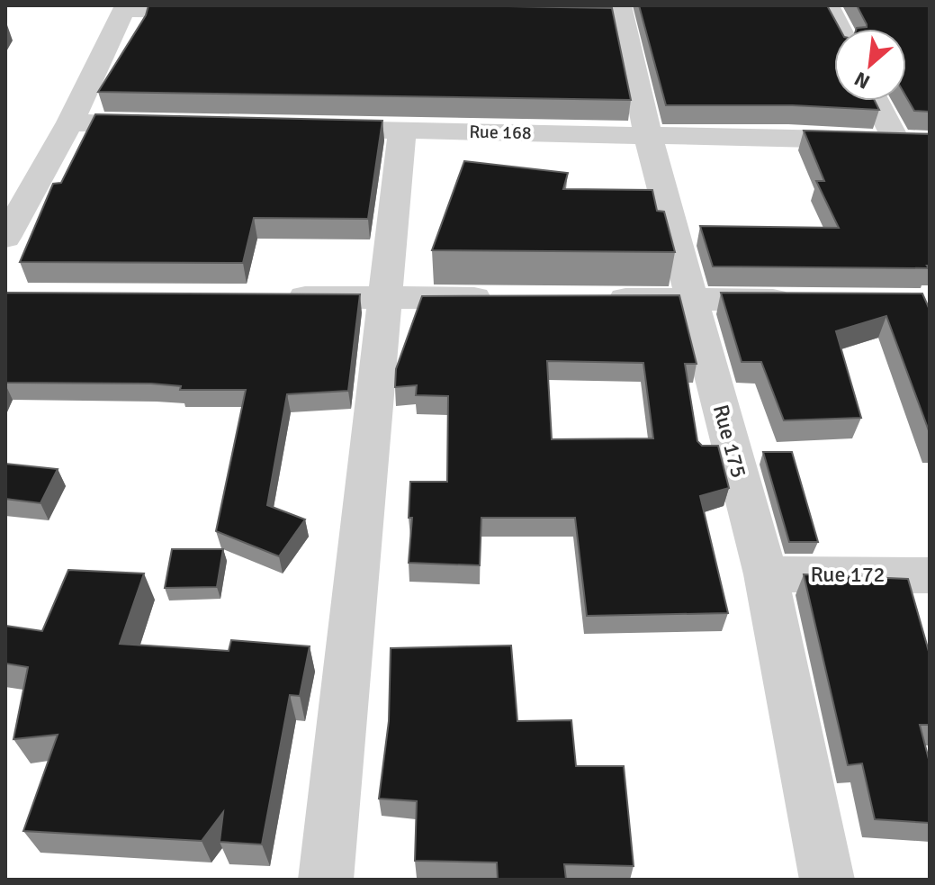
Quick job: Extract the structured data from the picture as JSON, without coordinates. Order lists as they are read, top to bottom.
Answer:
{
  "streets": {
    "street": ["Rue 168", "Rue 175", "Rue 172"]
  },
  "crossings": [
    ["Rue 168", "Rue 175"],
    ["Rue 175", "Rue 172"]
  ],
  "north": "bottom left"
}
